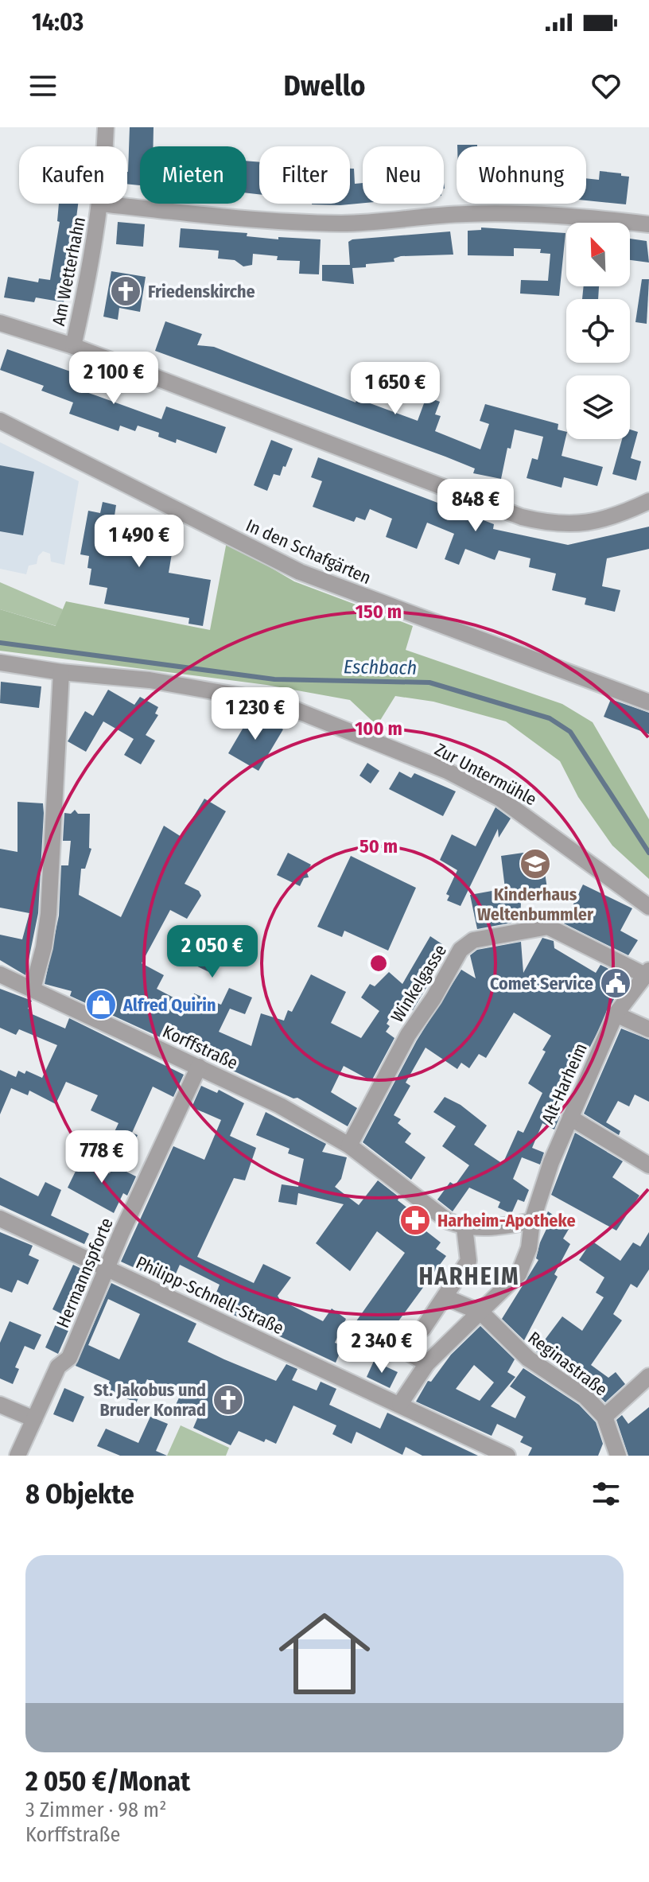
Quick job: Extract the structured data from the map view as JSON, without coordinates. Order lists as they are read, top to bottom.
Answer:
{
  "streets": {
    "street": [
      "Am Wetterhahn",
      "In den Schafgärten",
      "Zur Untermühle",
      "Winkelgasse",
      "Korffstraße",
      "Alt-Harheim",
      "Hermannspforte",
      "Philipp-Schnell-Straße",
      "Reginastraße"
    ]
  },
  "crossings": [
    ["Winkelgasse", "Korffstraße"],
    ["Winkelgasse", "Alt-Harheim"],
    ["Korffstraße", "Hermannspforte"],
    ["Alt-Harheim", "Philipp-Schnell-Straße"],
    ["Alt-Harheim", "Reginastraße"],
    ["Hermannspforte", "Philipp-Schnell-Straße"]
  ],
  "districts": ["HARHEIM"],
  "water": ["Eschbach"],
  "places": {
    "church": ["Friedenskirche", "St. Jakobus und Bruder Konrad"],
    "school or university": ["Kinderhaus Weltenbummler"],
    "public building": ["Comet Service"],
    "shop": ["Alfred Quirin"],
    "pharmacy": ["Harheim-Apotheke"]
  },
  "north": "top left",
  "page": {
    "status": "14:03",
    "header": "Dwello",
    "chip": [
      "Kaufen",
      "Mieten",
      "Filter",
      "Neu",
      "Wohnung"
    ],
    "price": [
      "2 100 €",
      "1 650 €",
      "848 €",
      "1 490 €",
      "1 230 €",
      "2 050 €",
      "778 €",
      "2 340 €"
    ],
    "heading": "8 Objekte",
    "list": [
      {
        "name": "2 050 €/Monat",
        "note": "3 Zimmer · 98 m² · Korffstraße"
      }
    ]
  },
  "rings": ["150 m", "100 m", "50 m"]
}
